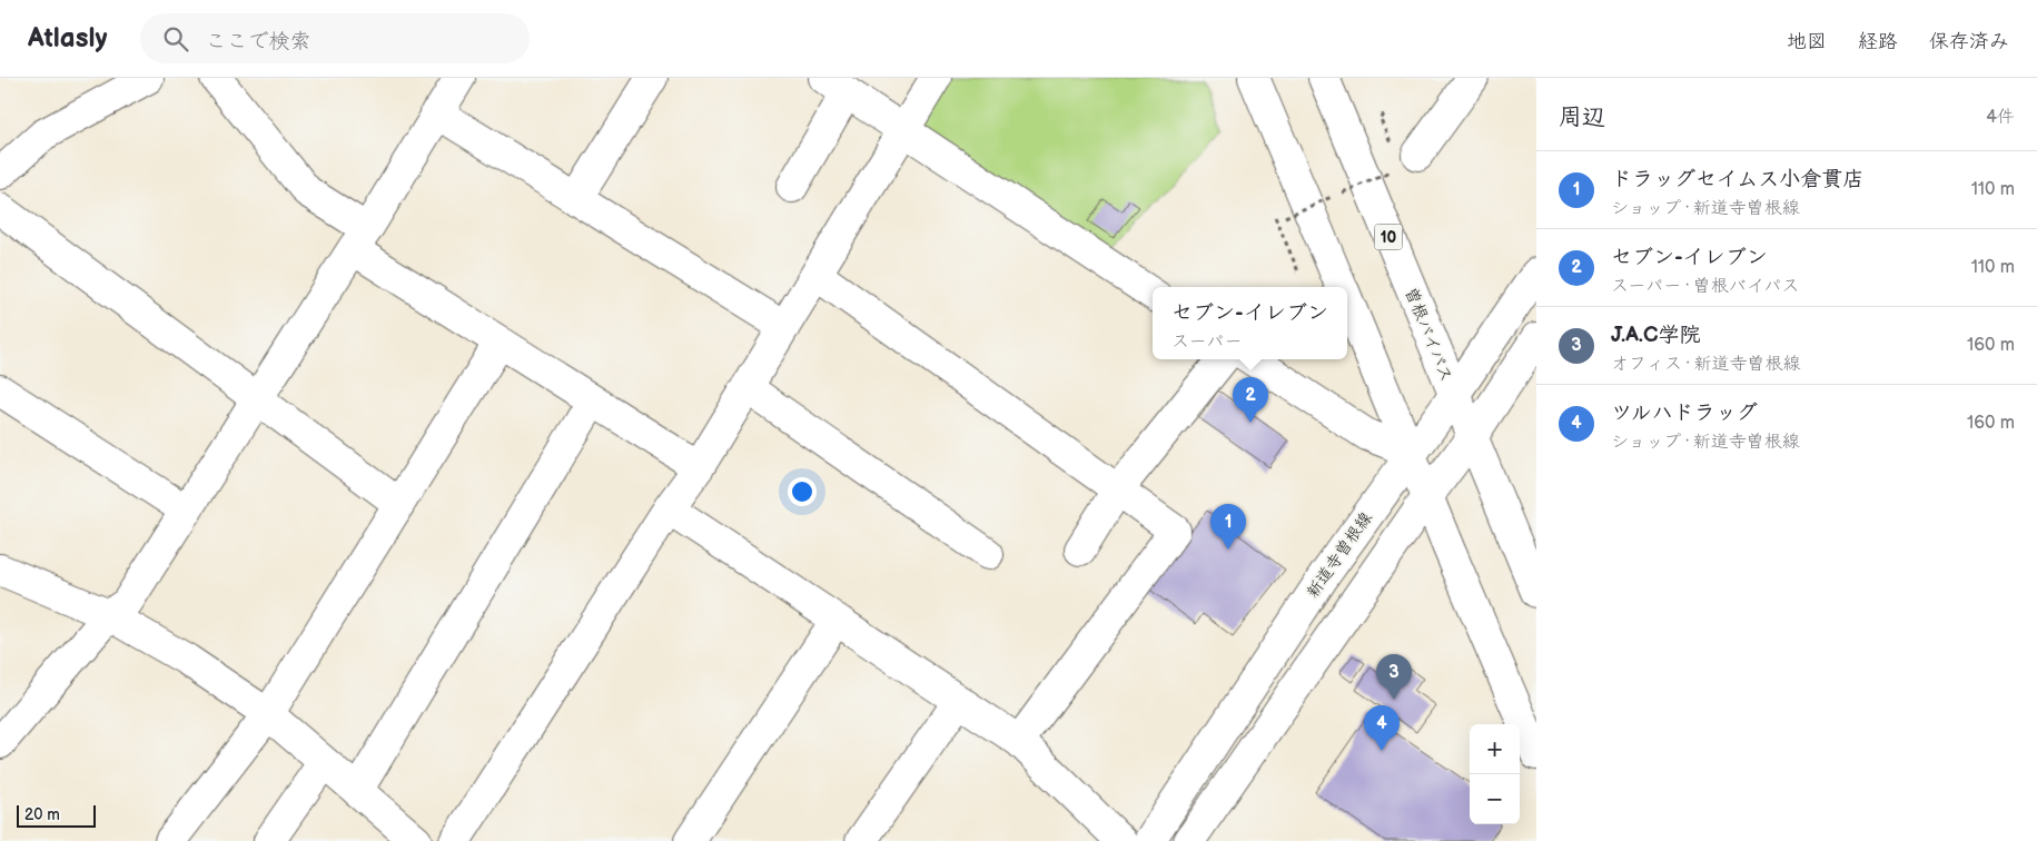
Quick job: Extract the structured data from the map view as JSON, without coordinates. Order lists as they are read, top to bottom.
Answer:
{
  "streets": {
    "main road": ["10", "曽根バイパス", "新道寺曽根線"]
  },
  "crossings": [
    ["曽根バイパス", "新道寺曽根線"]
  ],
  "scale_bar": "20 m",
  "page": {
    "header": "Atlasly",
    "search": "ここで検索",
    "nav": ["地図", "経路", "保存済み"],
    "heading": ["周辺", "4件"],
    "list": [
      {
        "mark": "1",
        "name": "ドラッグセイムス小倉貫店",
        "note": "ショップ · 新道寺曽根線",
        "value": "110 m"
      },
      {
        "mark": "2",
        "name": "セブン-イレブン",
        "note": "スーパー · 曽根バイパス",
        "value": "110 m"
      },
      {
        "mark": "3",
        "name": "J.A.C学院",
        "note": "オフィス · 新道寺曽根線",
        "value": "160 m"
      },
      {
        "mark": "4",
        "name": "ツルハドラッグ",
        "note": "ショップ · 新道寺曽根線",
        "value": "160 m"
      }
    ],
    "popup": ["セブン-イレブン", "スーパー"],
    "pins": [
      "2",
      "1",
      "3",
      "4"
    ],
    "map_buttons": ["+", "−"],
    "scale": "20 m"
  }
}
